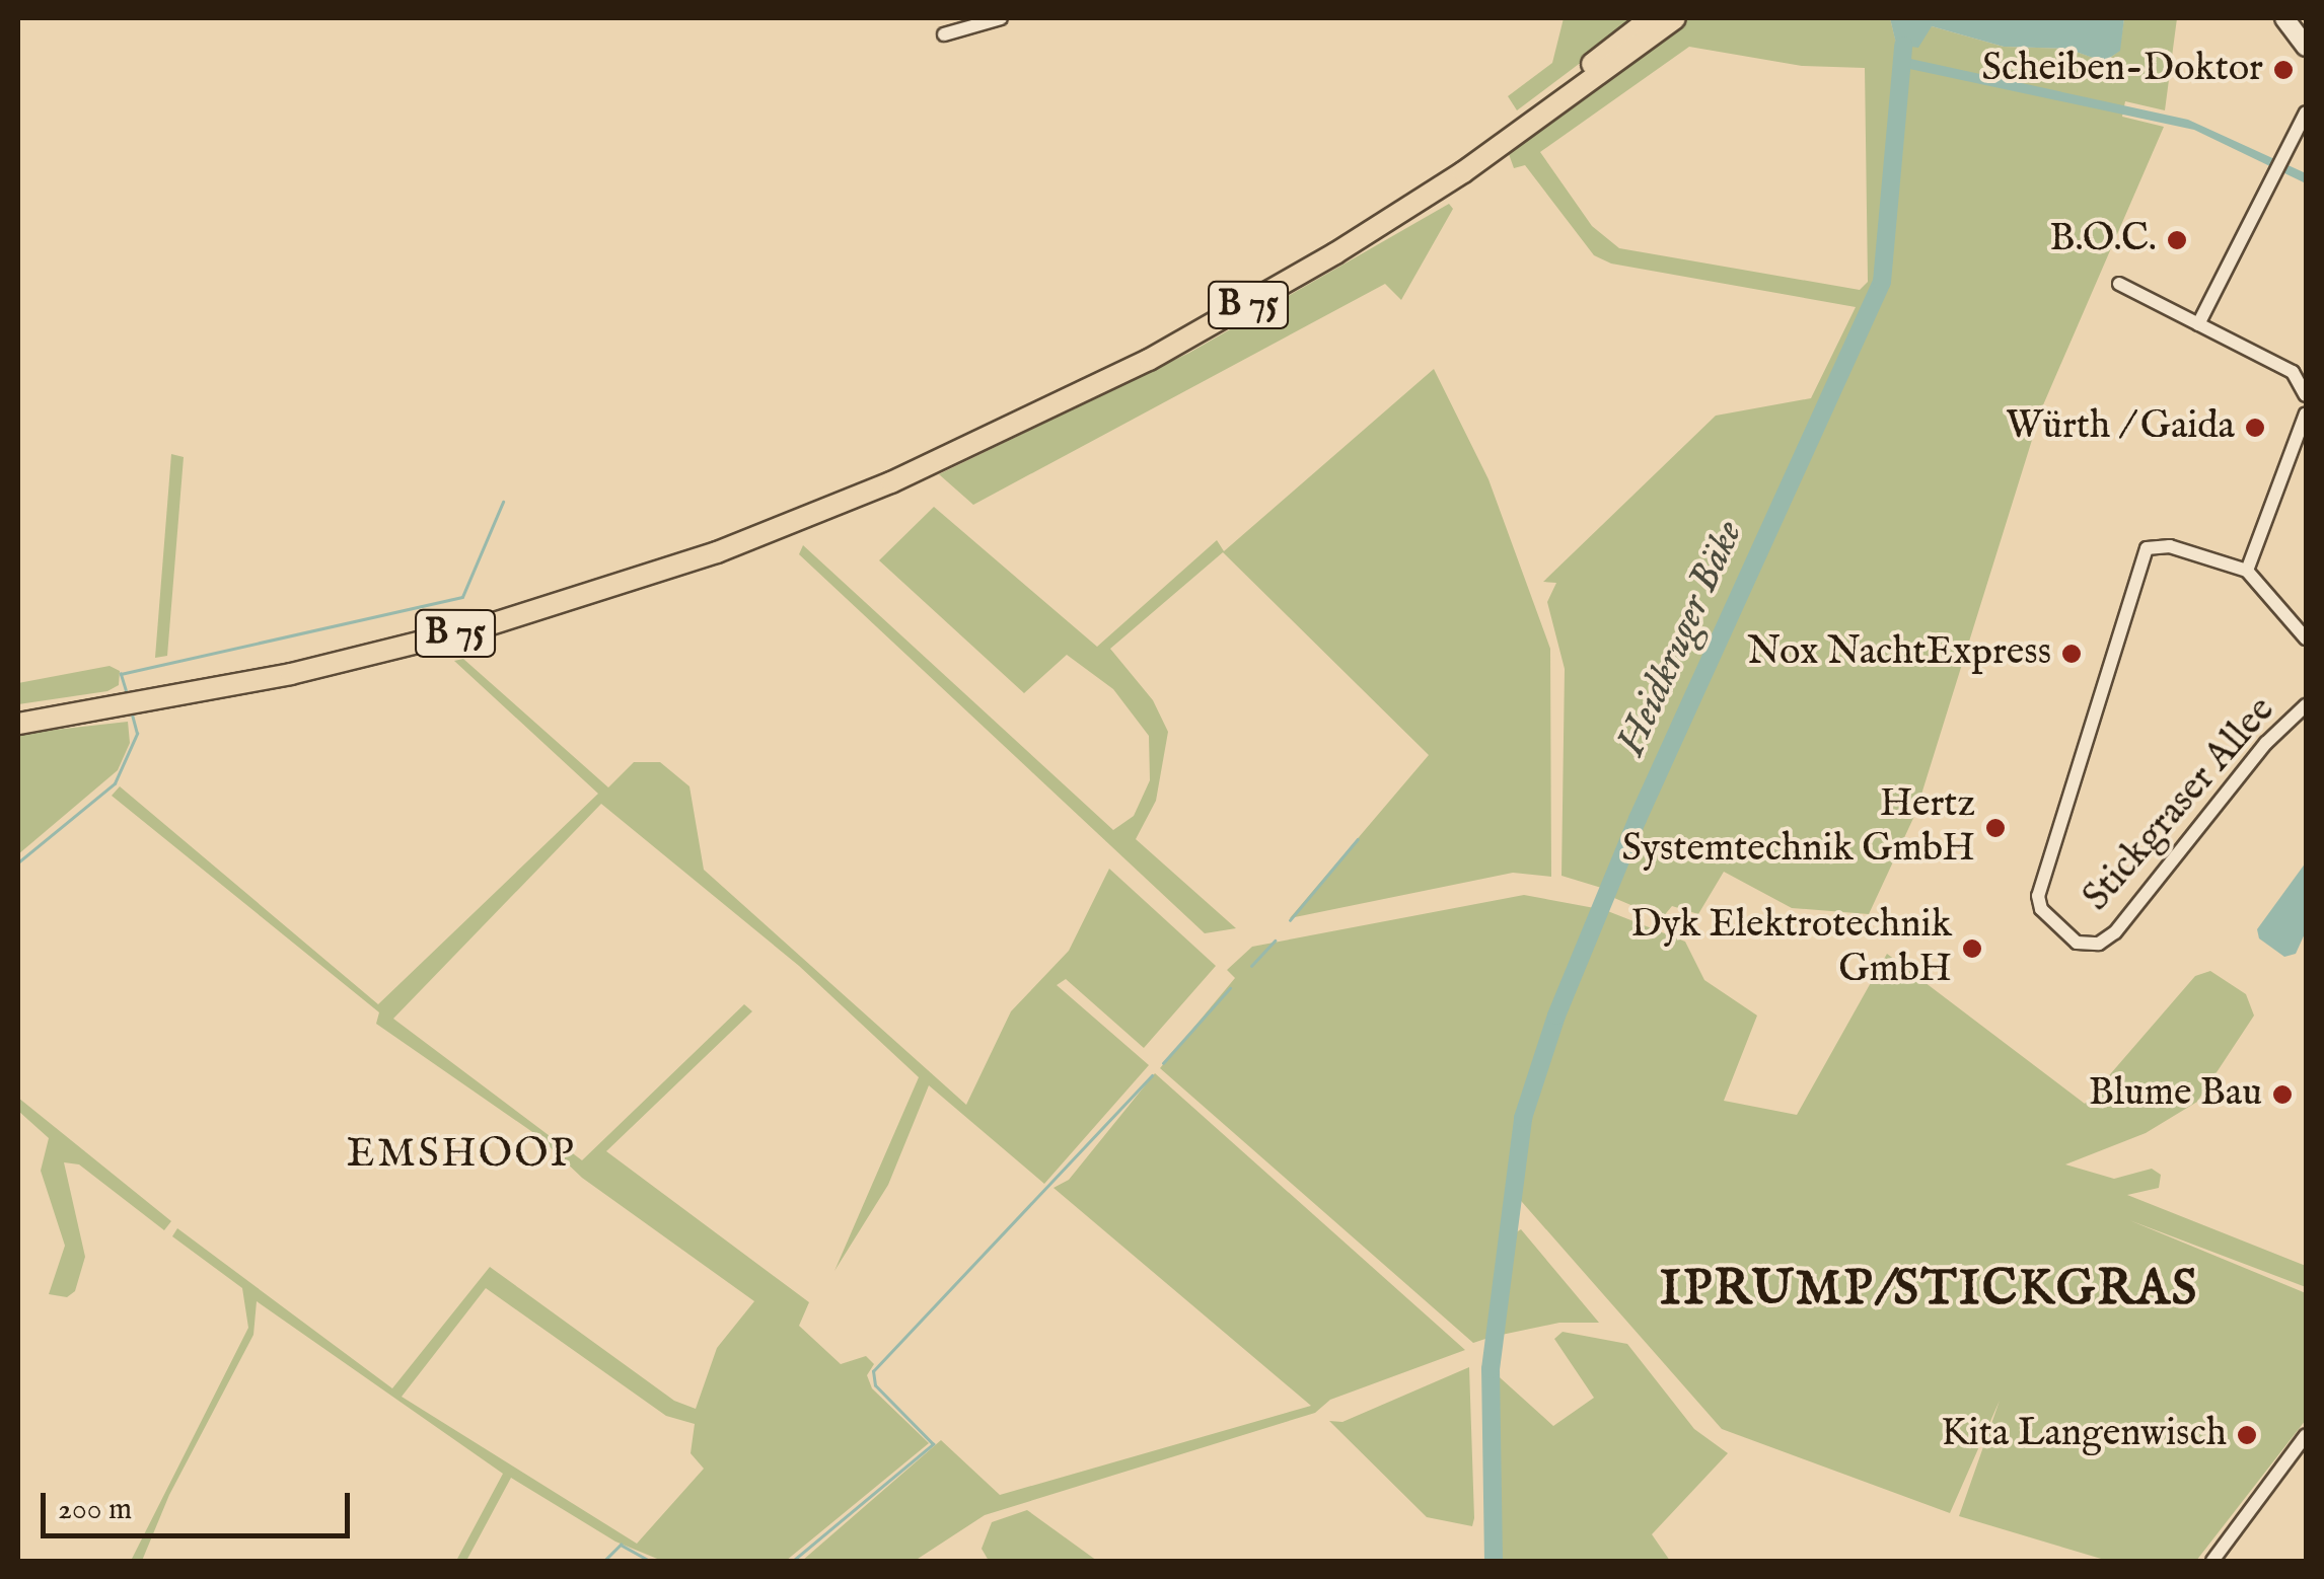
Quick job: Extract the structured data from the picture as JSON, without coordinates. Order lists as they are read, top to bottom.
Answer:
{
  "streets": {
    "highway": ["B 75"],
    "street": ["Stickgraser Allee"]
  },
  "districts": ["EMSHOOP", "IPRUMP/STICKGRAS"],
  "water": ["Heidkruger Bäke"],
  "places": [
    "Scheiben-Doktor",
    "B.O.C.",
    "Würth / Gaida",
    "Nox NachtExpress",
    "Hertz Systemtechnik GmbH",
    "Dyk Elektrotechnik GmbH",
    "Blume Bau",
    "Kita Langenwisch"
  ],
  "scale_bar": "200 m"
}
